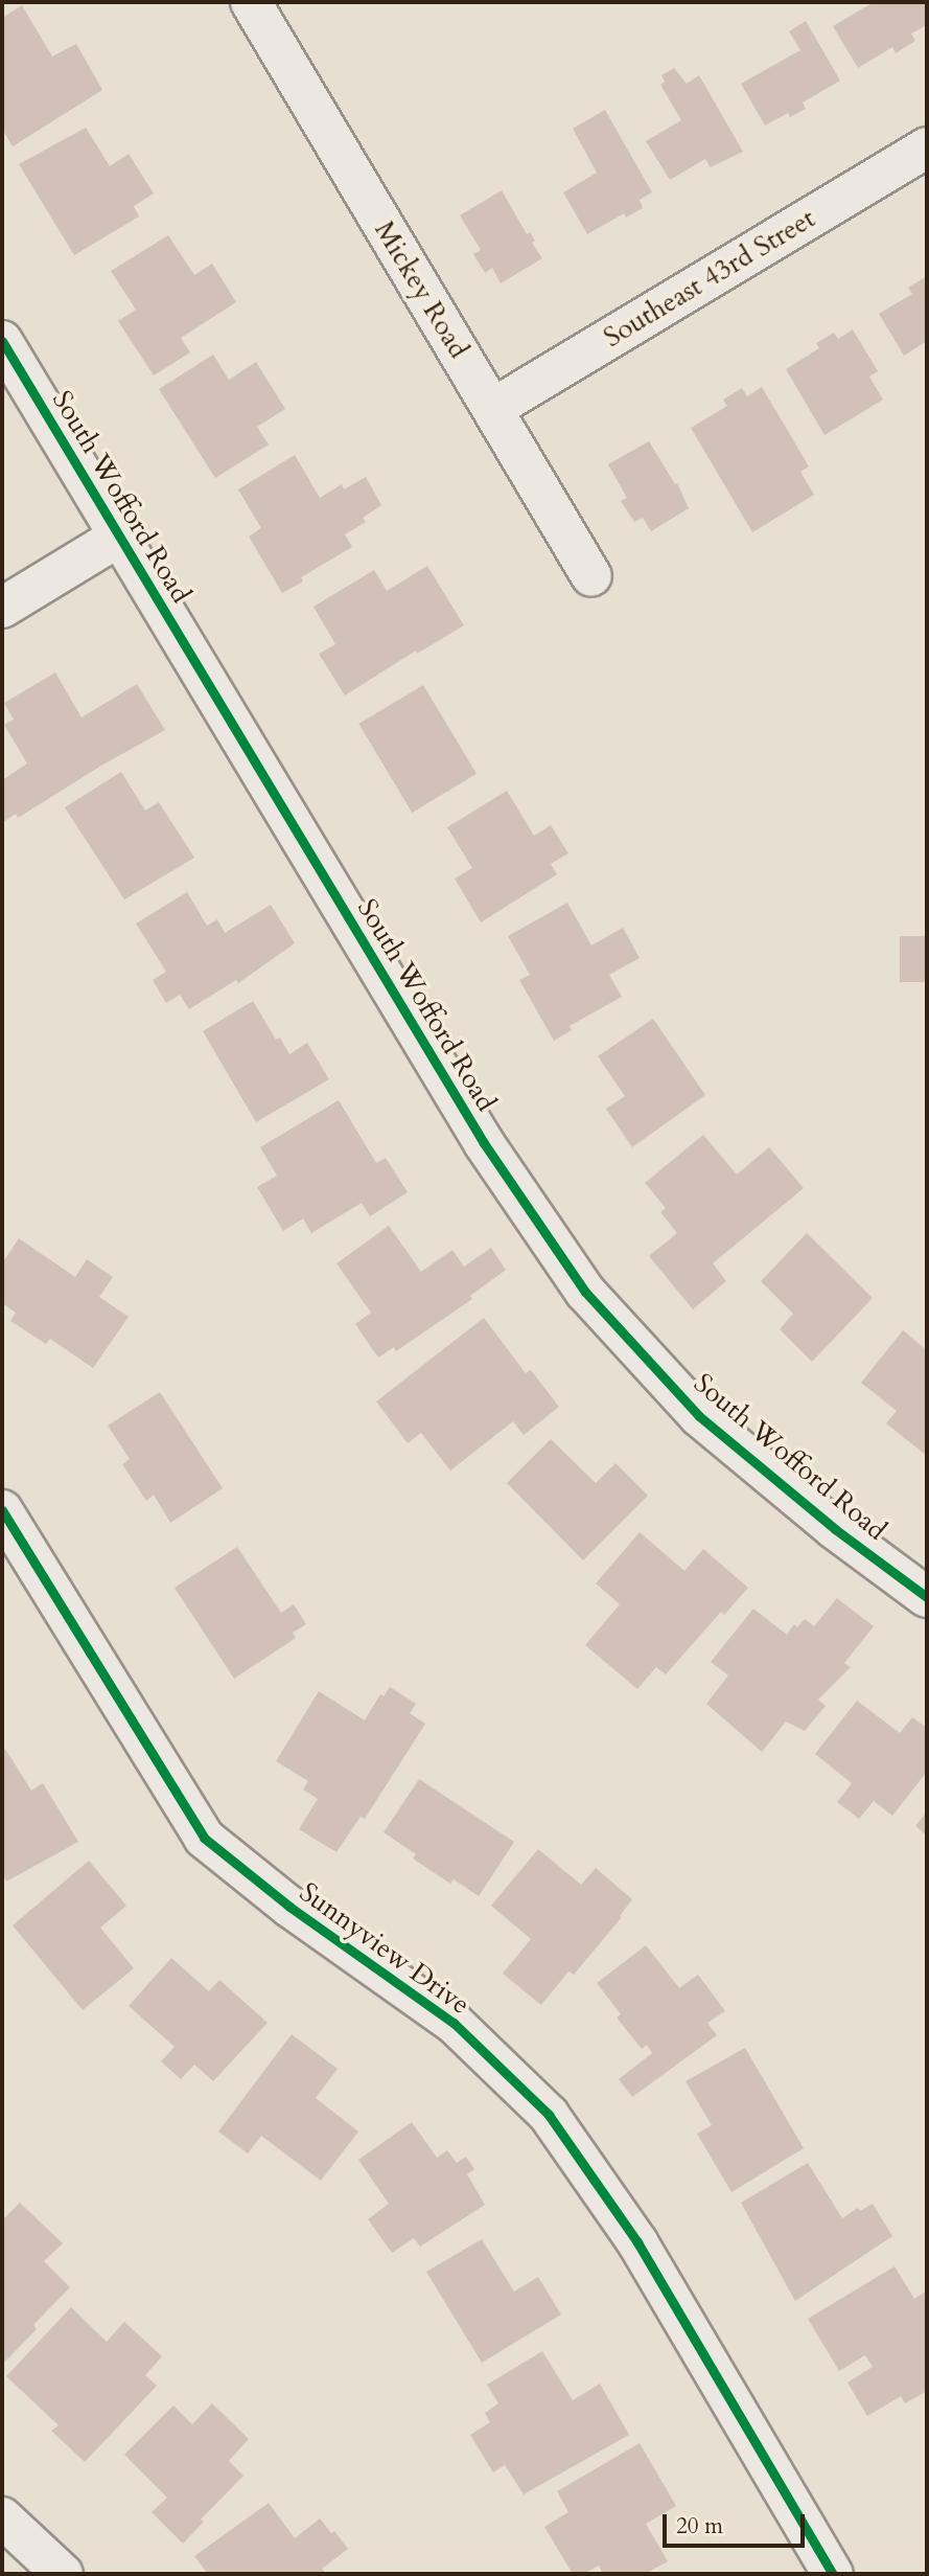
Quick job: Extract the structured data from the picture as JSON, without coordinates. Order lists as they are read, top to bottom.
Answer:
{
  "streets": {
    "street": [
      "Southeast 43rd Street",
      "Mickey Road",
      "South Wofford Road",
      "Sunnyview Drive"
    ]
  },
  "crossings": [
    ["Southeast 43rd Street", "Mickey Road"]
  ],
  "scale_bar": "20 m"
}
